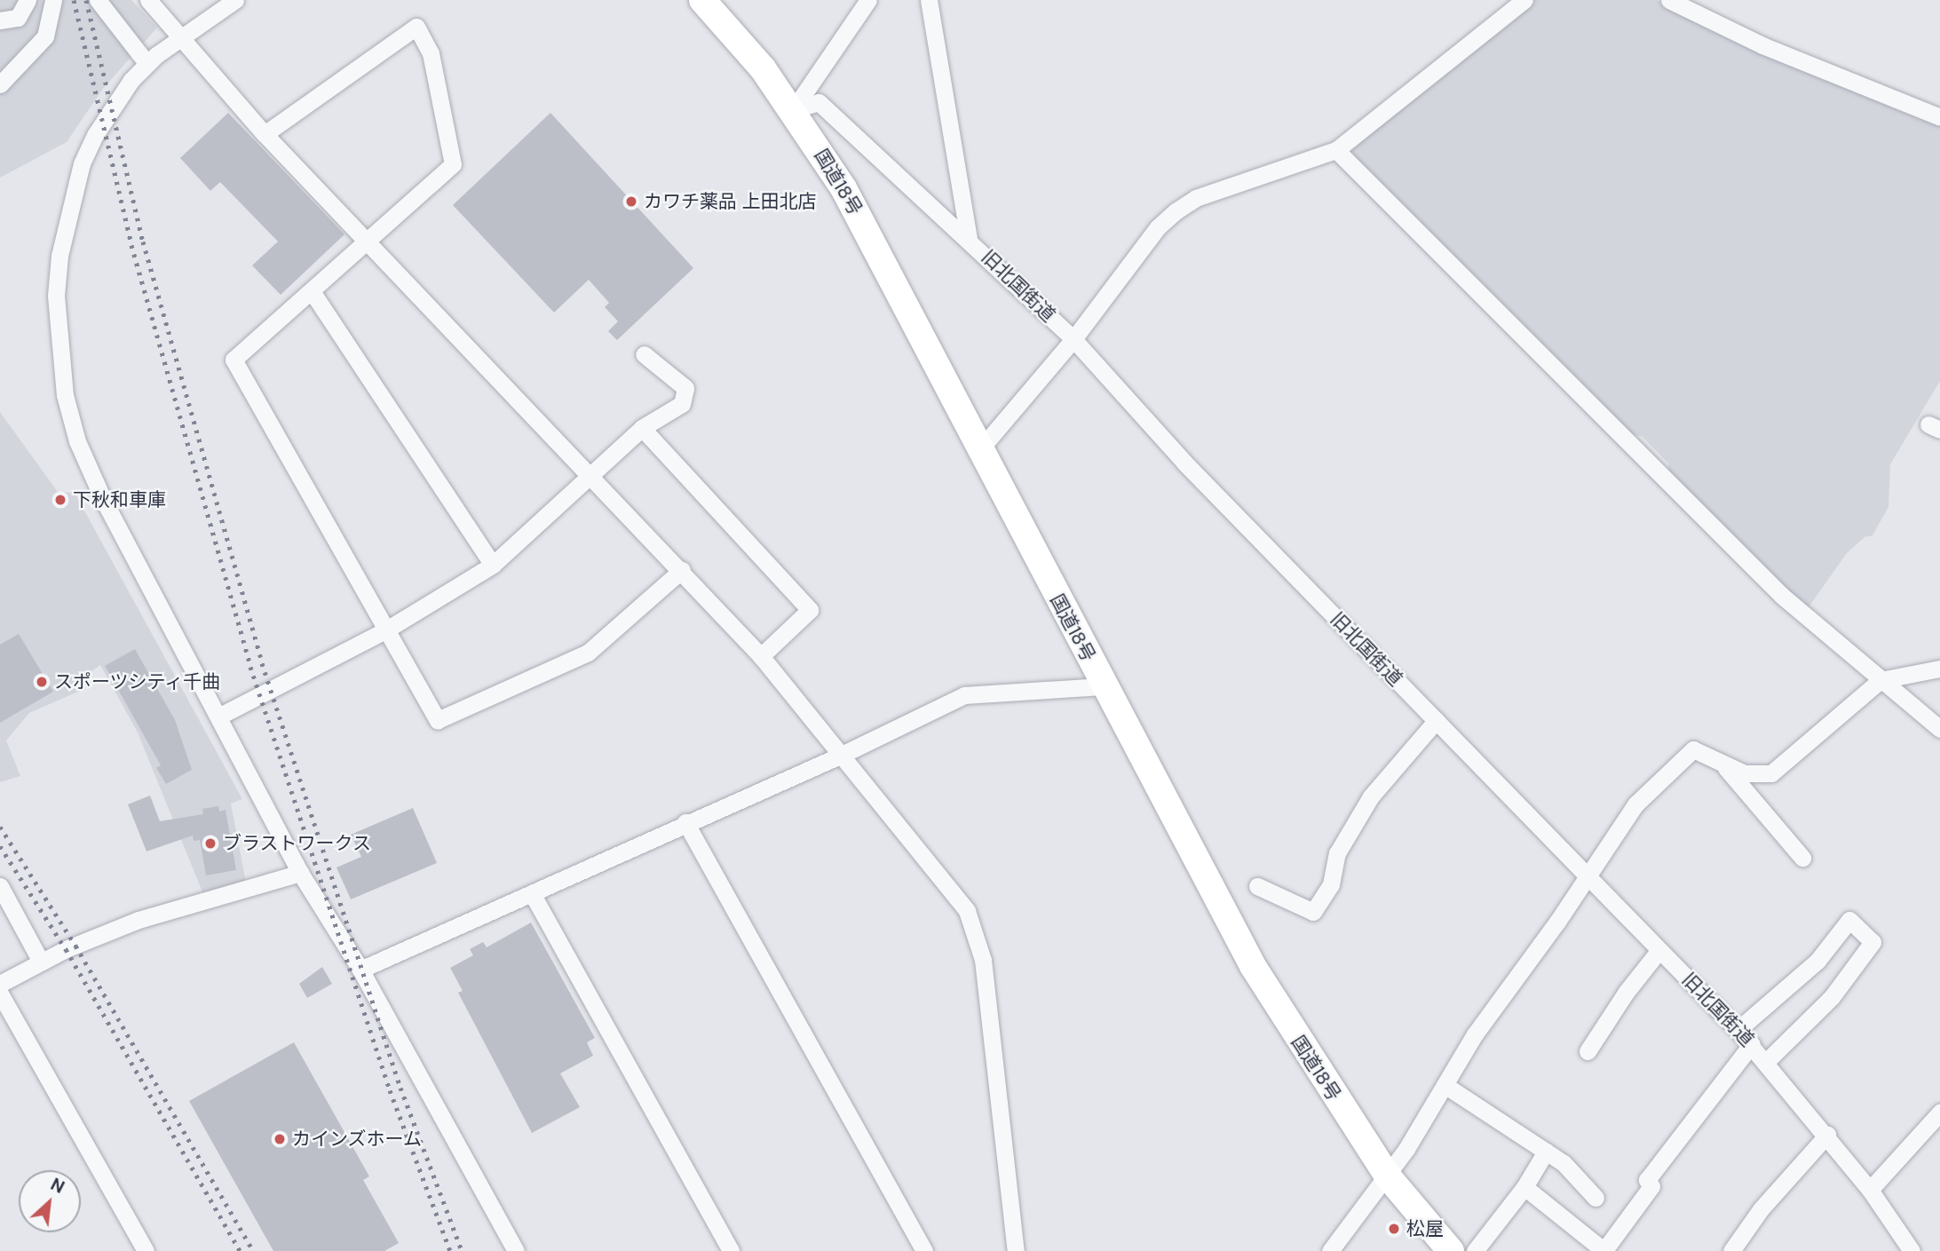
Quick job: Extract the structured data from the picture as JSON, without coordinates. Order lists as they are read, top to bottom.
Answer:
{
  "streets": {
    "highway": ["国道18号"],
    "street": ["旧北国街道"]
  },
  "places": [
    "カワチ薬品 上田北店",
    "下秋和車庫",
    "スポーツシティ千曲",
    "ブラストワークス",
    "カインズホーム",
    "松屋"
  ],
  "north": "top right"
}
